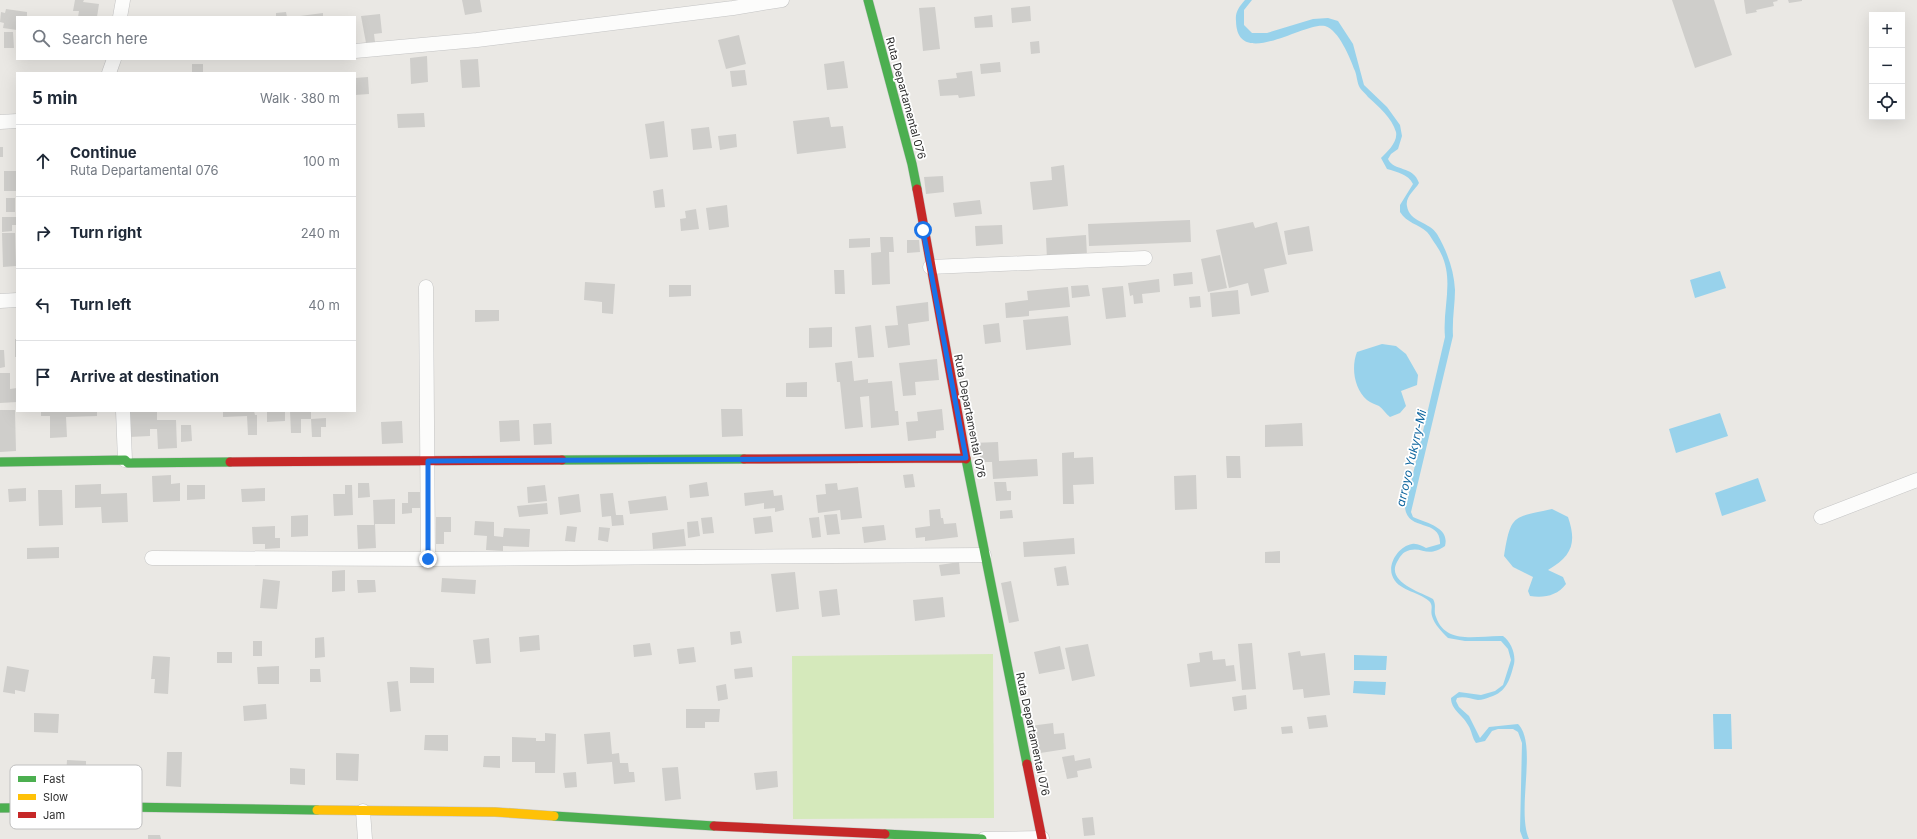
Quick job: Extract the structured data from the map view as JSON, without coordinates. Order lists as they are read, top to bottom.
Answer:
{
  "streets": {
    "street": ["Ruta Departamental 076"]
  },
  "water": ["arroyo Yukyry-Mi"],
  "legend": ["Fast", "Slow", "Jam"],
  "page": {
    "map_buttons": ["+", "−"],
    "search": "Search here",
    "heading": ["5 min", "Walk · 380 m"],
    "list": [
      ["Continue", "Ruta Departamental 076", "100 m"],
      ["Turn right", "240 m"],
      ["Turn left", "40 m"],
      "Arrive at destination"
    ]
  }
}
